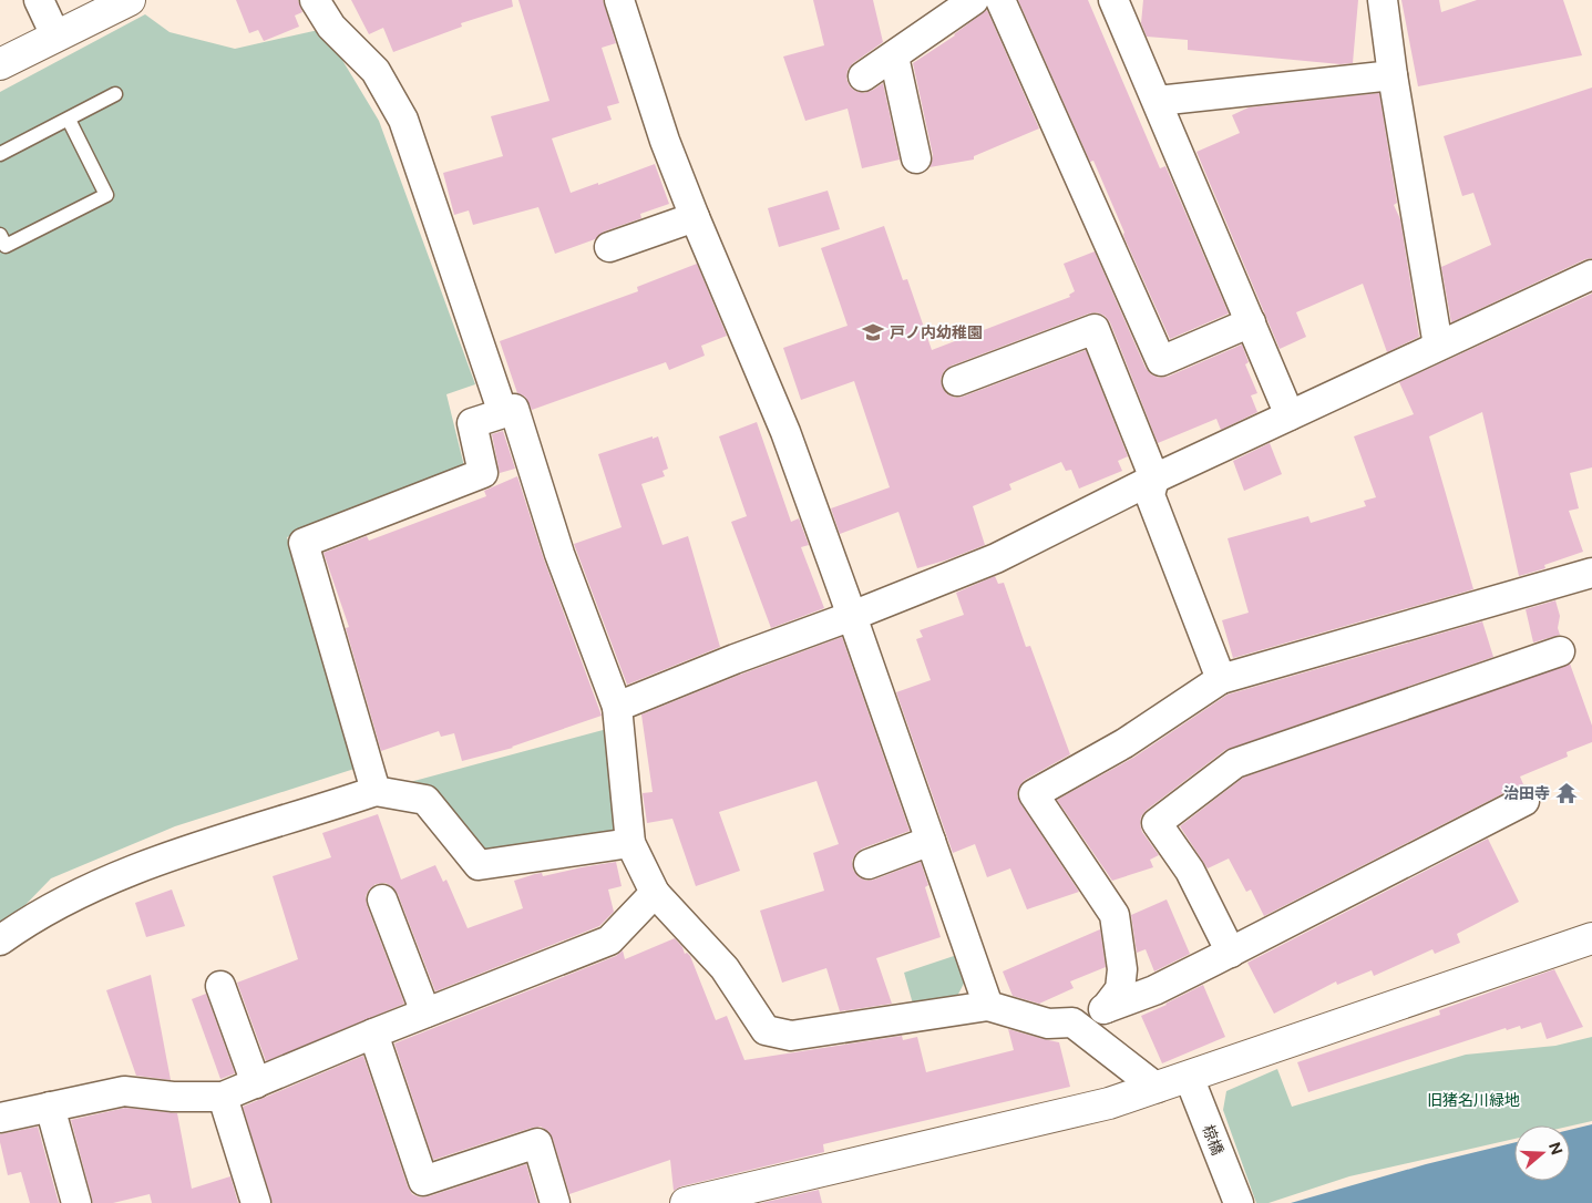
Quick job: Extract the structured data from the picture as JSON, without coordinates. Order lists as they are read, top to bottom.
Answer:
{
  "streets": {
    "street": ["椋橋"]
  },
  "parks": ["旧猪名川緑地"],
  "places": {
    "school or university": ["戸ノ内幼稚園"],
    "temple": ["治田寺"]
  },
  "north": "right"
}
